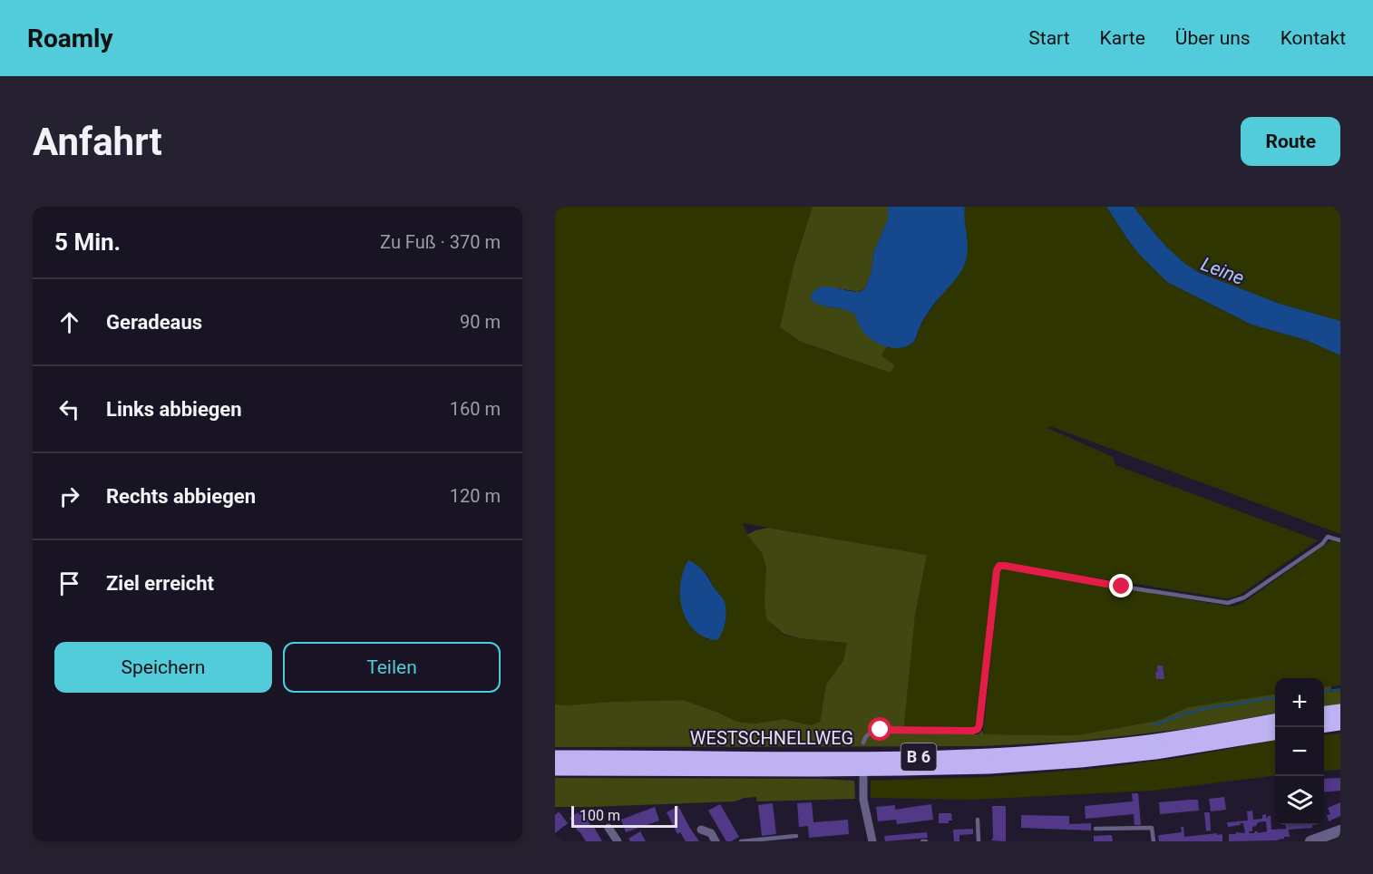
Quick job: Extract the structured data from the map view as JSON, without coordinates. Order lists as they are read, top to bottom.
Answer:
{
  "streets": {
    "highway": ["WESTSCHNELLWEG", "B 6"]
  },
  "water": ["Leine"],
  "scale_bar": "100 m",
  "page": {
    "header": "Roamly",
    "nav": [
      "Start",
      "Karte",
      "Über uns",
      "Kontakt"
    ],
    "buttons": [
      "Route",
      ["Speichern", "Teilen"]
    ],
    "title": "Anfahrt",
    "heading": ["5 Min.", "Zu Fuß · 370 m"],
    "list": [
      ["Geradeaus", "90 m"],
      ["Links abbiegen", "160 m"],
      ["Rechts abbiegen", "120 m"],
      "Ziel erreicht"
    ],
    "map_buttons": ["+", "−"],
    "scale": "100 m"
  }
}
